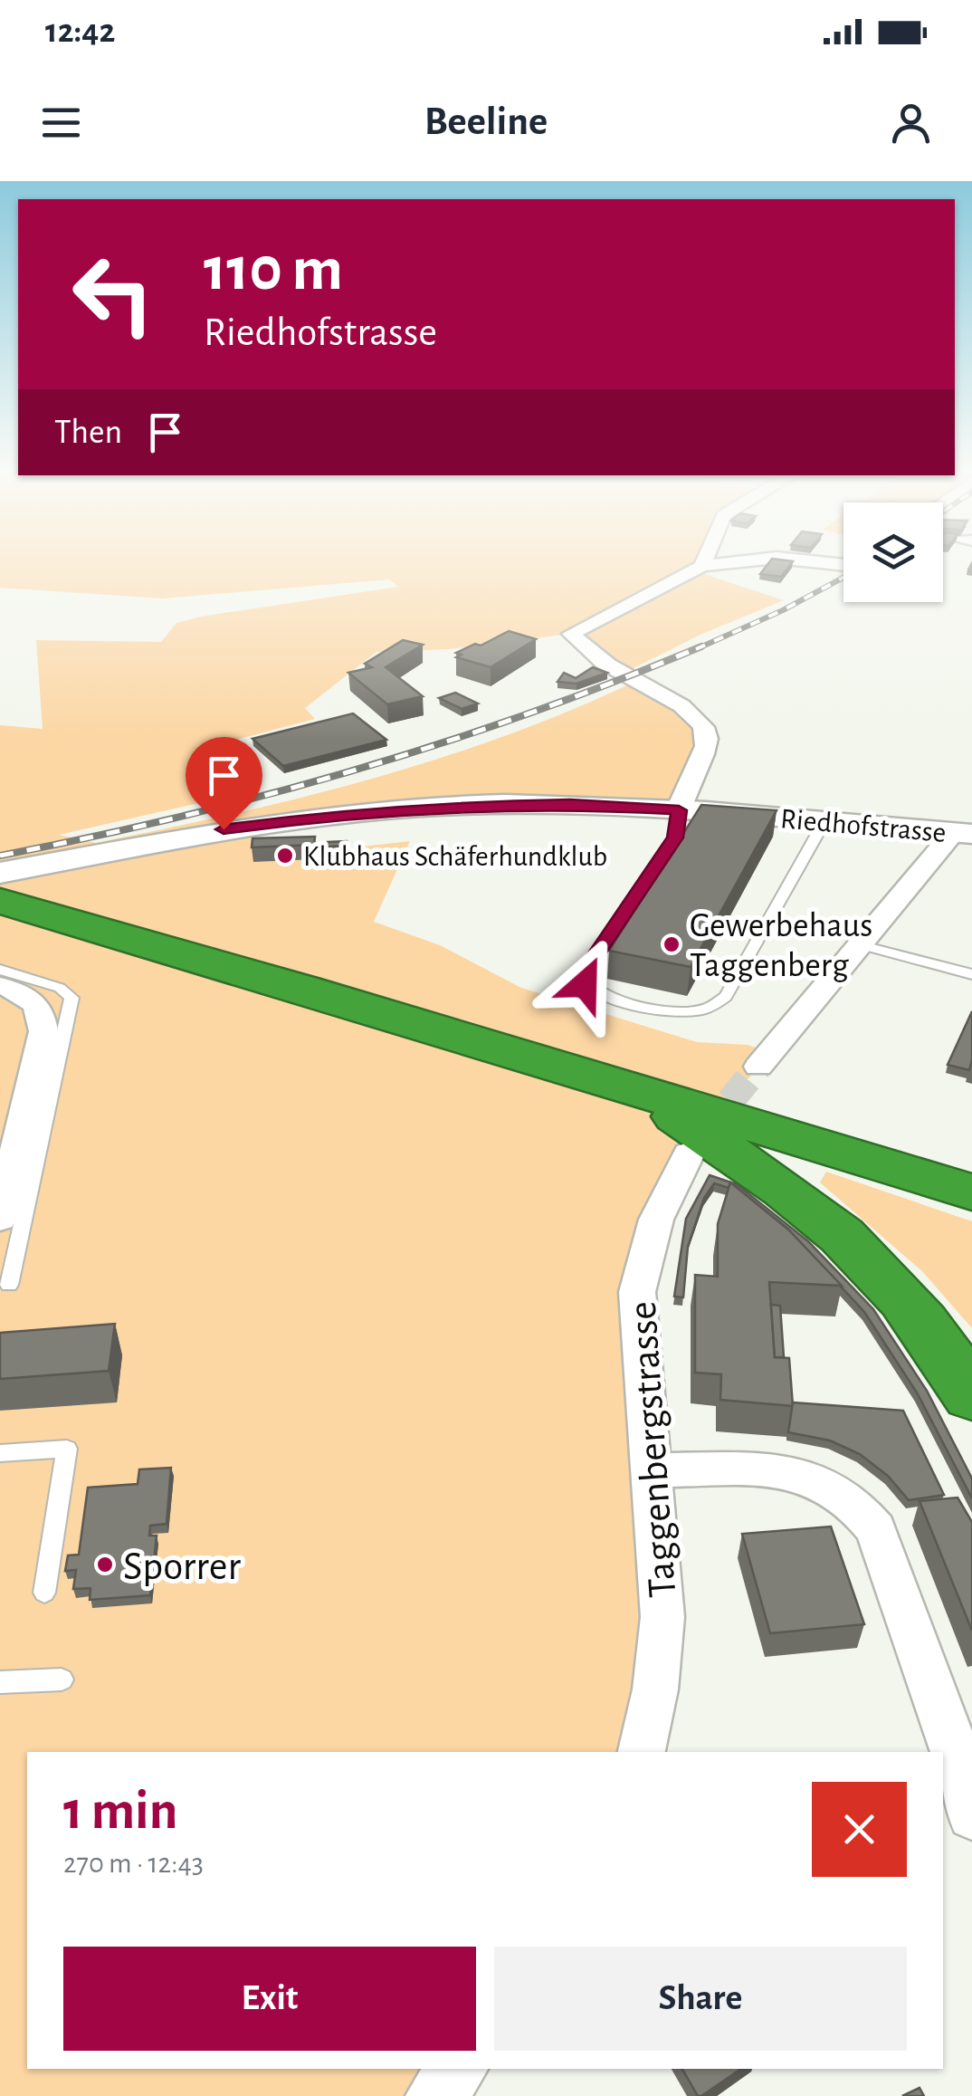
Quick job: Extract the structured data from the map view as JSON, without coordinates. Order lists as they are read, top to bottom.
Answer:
{
  "streets": {
    "street": ["Riedhofstrasse", "Taggenbergstrasse"]
  },
  "places": ["Klubhaus Schäferhundklub", "Gewerbehaus Taggenberg", "Sporrer"],
  "page": {
    "status": "12:42",
    "header": "Beeline",
    "turn": ["110 m", "Riedhofstrasse"],
    "then": "Then",
    "heading": ["1 min", "270 m · 12:43"],
    "buttons": ["Exit", "Share"]
  }
}
